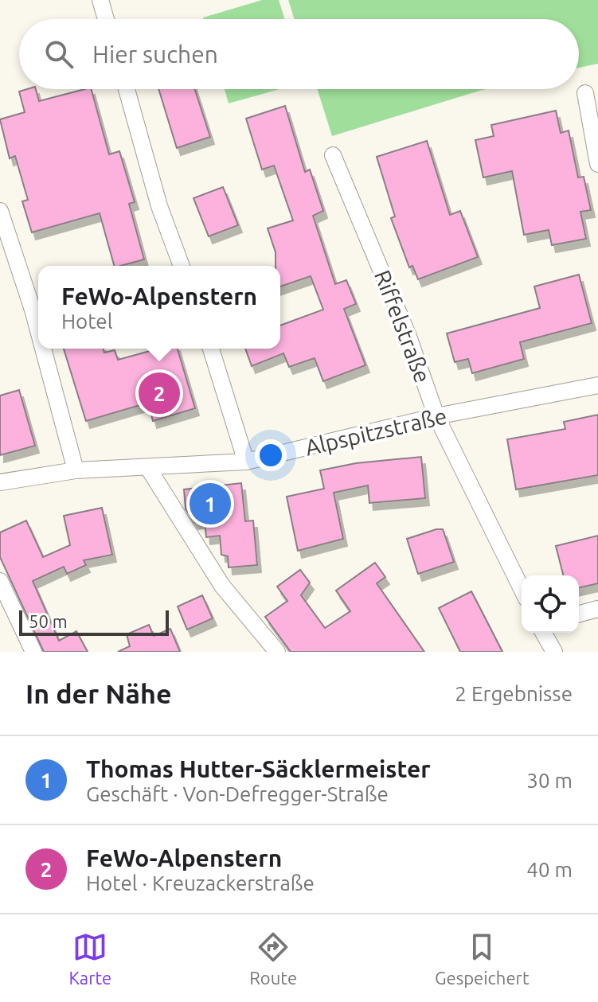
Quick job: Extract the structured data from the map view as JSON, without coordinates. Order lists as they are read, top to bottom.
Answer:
{
  "streets": {
    "street": ["Riffelstraße", "Alpspitzstraße"]
  },
  "crossings": [
    ["Riffelstraße", "Alpspitzstraße"]
  ],
  "scale_bar": "50 m",
  "page": {
    "search": "Hier suchen",
    "popup": ["FeWo-Alpenstern", "Hotel"],
    "pins": ["2", "1"],
    "scale": "50 m",
    "heading": ["In der Nähe", "2 Ergebnisse"],
    "list": [
      {
        "mark": "1",
        "name": "Thomas Hutter-Säcklermeister",
        "note": "Geschäft · Von-Defregger-Straße",
        "value": "30 m"
      },
      {
        "mark": "2",
        "name": "FeWo-Alpenstern",
        "note": "Hotel · Kreuzackerstraße",
        "value": "40 m"
      }
    ],
    "nav": ["Karte", "Route", "Gespeichert"]
  }
}
